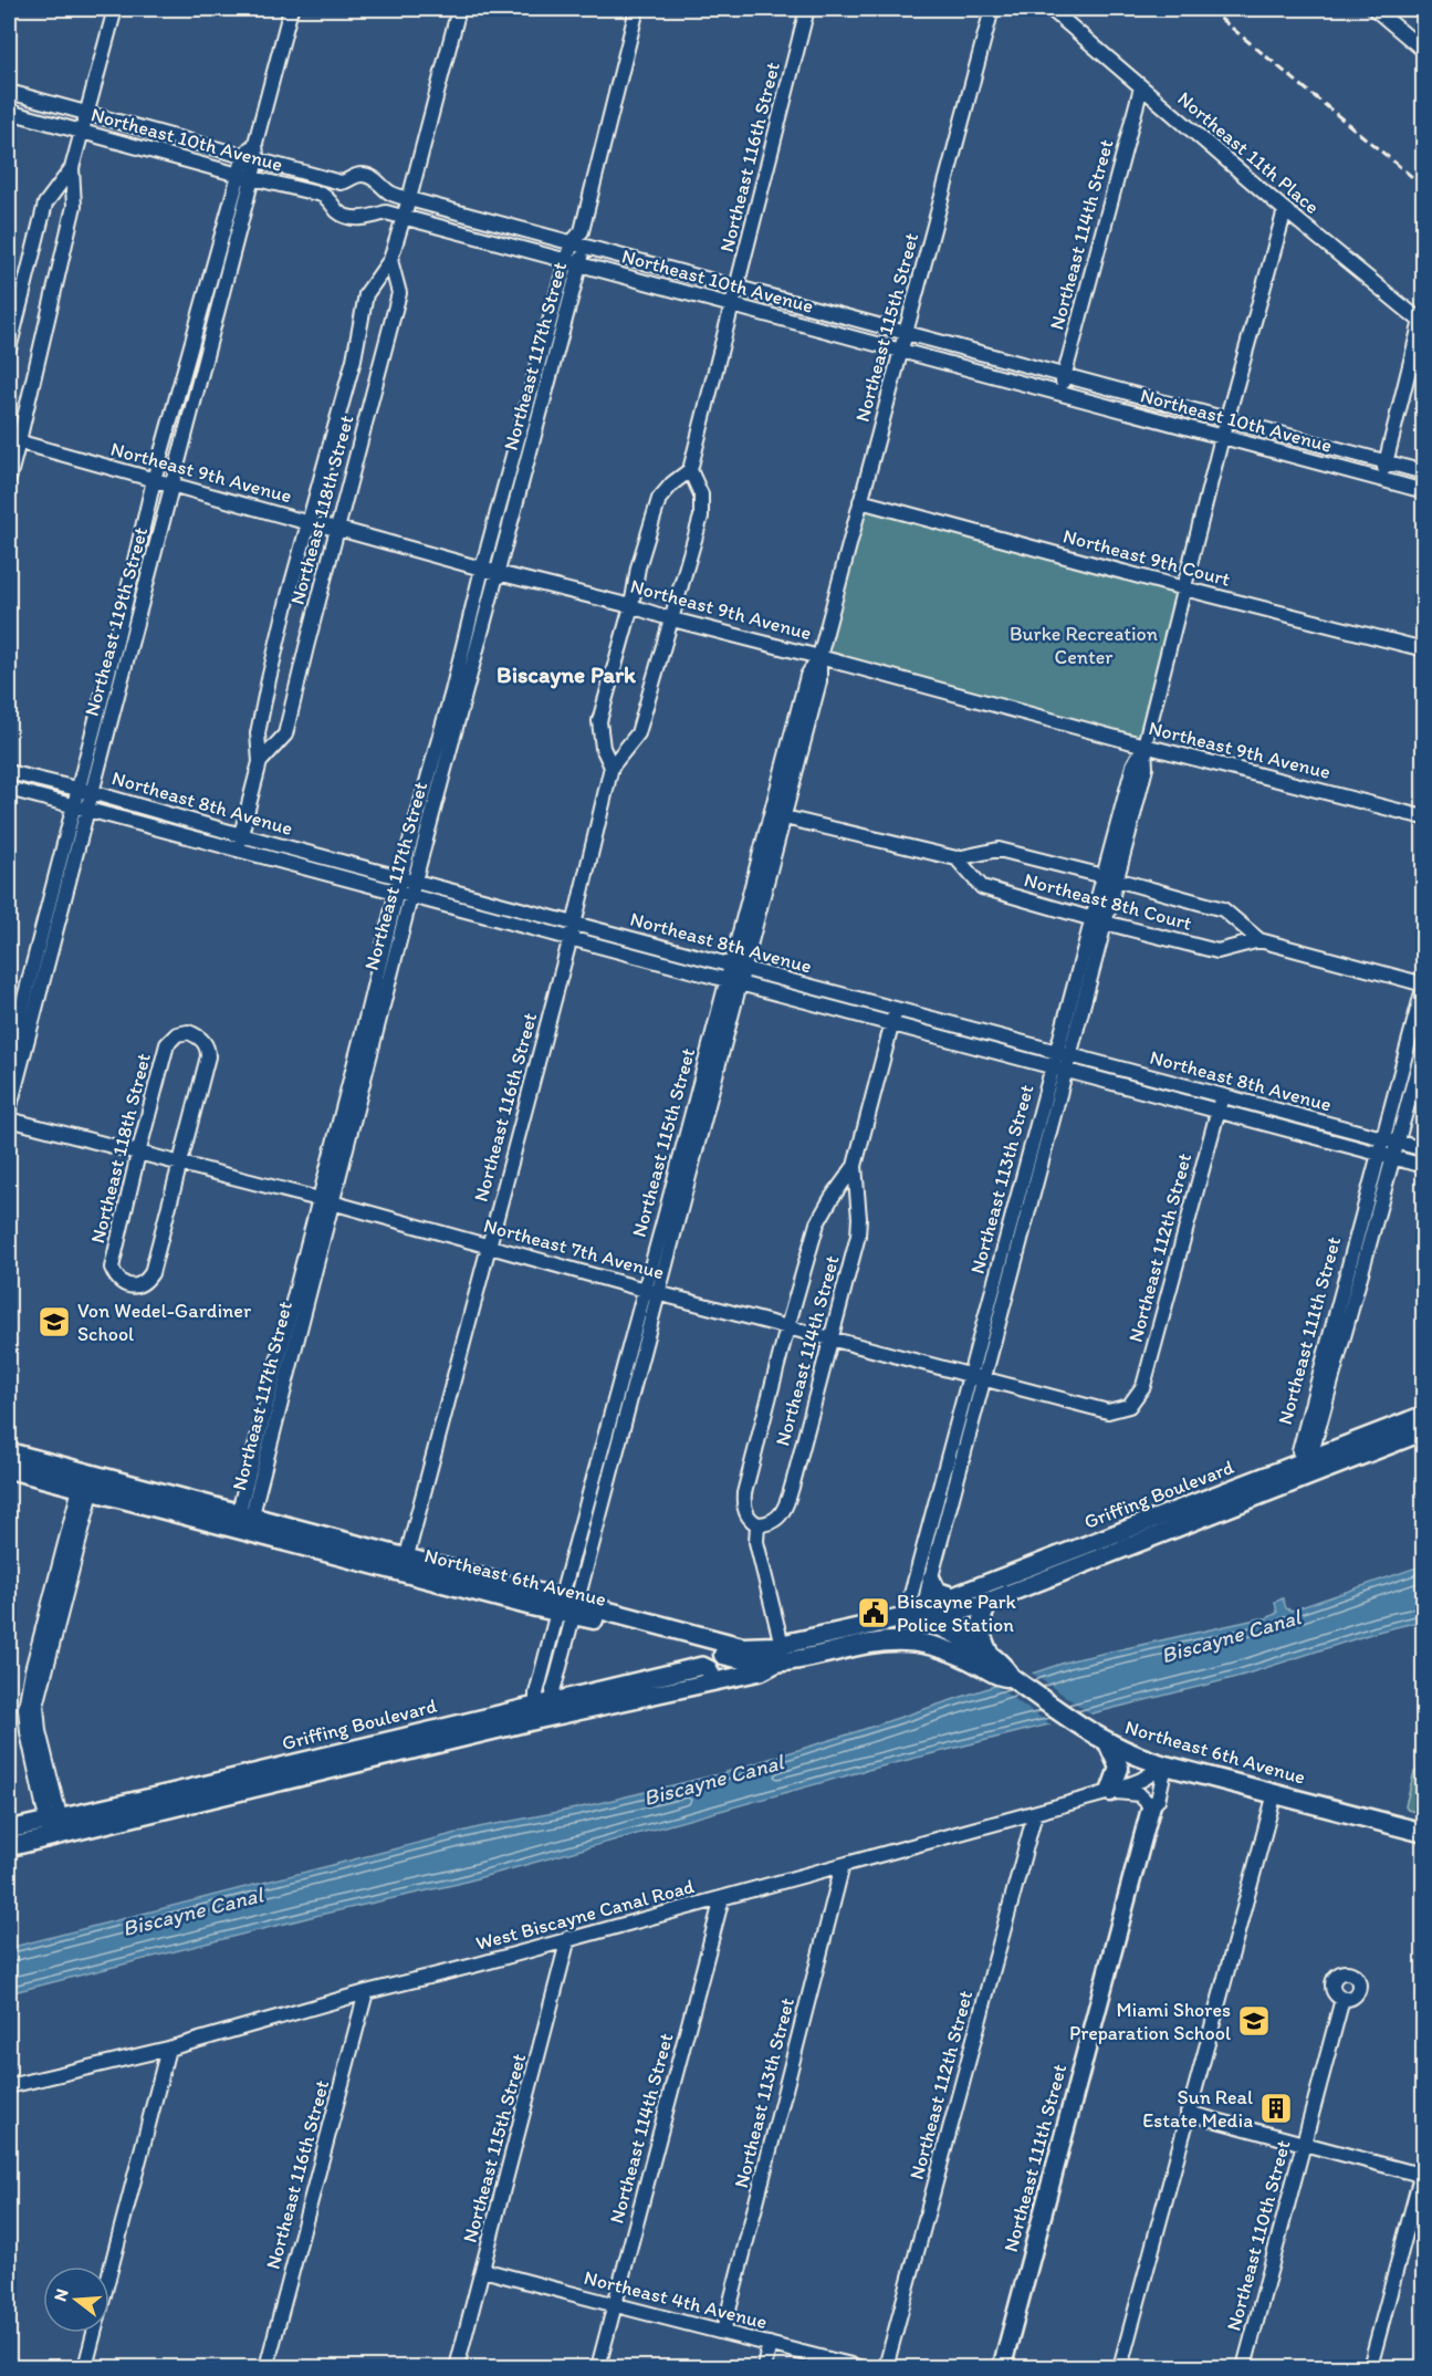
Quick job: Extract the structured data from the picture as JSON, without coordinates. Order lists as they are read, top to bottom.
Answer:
{
  "streets": {
    "main road": ["Griffing Boulevard", "Northeast 6th Avenue"],
    "street": [
      "Northeast 10th Avenue",
      "Northeast 11th Place",
      "Northeast 116th Street",
      "Northeast 114th Street",
      "Northeast 115th Street",
      "Northeast 117th Street",
      "Northeast 9th Avenue",
      "Northeast 118th Street",
      "Northeast 9th Court",
      "Northeast 119th Street",
      "Northeast 8th Avenue",
      "Northeast 8th Court",
      "Northeast 113th Street",
      "Northeast 112th Street",
      "Northeast 7th Avenue",
      "Northeast 111th Street",
      "West Biscayne Canal Road",
      "Northeast 110th Street",
      "Northeast 4th Avenue"
    ]
  },
  "crossings": [
    ["Northeast 10th Avenue", "Northeast 116th Street"],
    ["Northeast 10th Avenue", "Northeast 114th Street"],
    ["Northeast 10th Avenue", "Northeast 115th Street"],
    ["Northeast 10th Avenue", "Northeast 117th Street"],
    ["Northeast 10th Avenue", "Northeast 118th Street"],
    ["Northeast 10th Avenue", "Northeast 119th Street"],
    ["Northeast 10th Avenue", "Northeast 113th Street"],
    ["Northeast 11th Place", "Northeast 114th Street"],
    ["Northeast 11th Place", "Northeast 113th Street"],
    ["Northeast 116th Street", "Northeast 9th Avenue"],
    ["Northeast 116th Street", "Northeast 8th Avenue"],
    ["Northeast 116th Street", "Northeast 7th Avenue"],
    ["Northeast 116th Street", "Northeast 6th Avenue"],
    ["Northeast 116th Street", "West Biscayne Canal Road"],
    ["Northeast 114th Street", "Northeast 8th Avenue"],
    ["Northeast 114th Street", "Northeast 7th Avenue"],
    ["Northeast 114th Street", "Griffing Boulevard"],
    ["Northeast 114th Street", "Northeast 6th Avenue"],
    ["Northeast 114th Street", "West Biscayne Canal Road"],
    ["Northeast 114th Street", "Northeast 4th Avenue"],
    ["Northeast 115th Street", "Northeast 9th Avenue"],
    ["Northeast 115th Street", "Northeast 9th Court"],
    ["Northeast 115th Street", "Northeast 8th Avenue"],
    ["Northeast 115th Street", "Northeast 8th Court"],
    ["Northeast 115th Street", "Northeast 7th Avenue"],
    ["Northeast 115th Street", "Griffing Boulevard"],
    ["Northeast 115th Street", "Northeast 6th Avenue"],
    ["Northeast 115th Street", "West Biscayne Canal Road"],
    ["Northeast 115th Street", "Northeast 4th Avenue"],
    ["Northeast 117th Street", "Northeast 9th Avenue"],
    ["Northeast 117th Street", "Northeast 8th Avenue"],
    ["Northeast 117th Street", "Northeast 7th Avenue"],
    ["Northeast 117th Street", "Northeast 6th Avenue"],
    ["Northeast 9th Avenue", "Northeast 118th Street"],
    ["Northeast 9th Avenue", "Northeast 119th Street"],
    ["Northeast 9th Avenue", "Northeast 113th Street"],
    ["Northeast 118th Street", "Northeast 8th Avenue"],
    ["Northeast 118th Street", "Northeast 7th Avenue"],
    ["Northeast 9th Court", "Northeast 113th Street"],
    ["Northeast 119th Street", "Northeast 8th Avenue"],
    ["Northeast 8th Avenue", "Northeast 113th Street"],
    ["Northeast 8th Avenue", "Northeast 112th Street"],
    ["Northeast 8th Avenue", "Northeast 111th Street"],
    ["Northeast 8th Court", "Northeast 113th Street"],
    ["Northeast 8th Court", "Northeast 111th Street"],
    ["Northeast 113th Street", "Northeast 7th Avenue"],
    ["Northeast 113th Street", "Griffing Boulevard"],
    ["Northeast 113th Street", "Northeast 6th Avenue"],
    ["Northeast 113th Street", "West Biscayne Canal Road"],
    ["Northeast 113th Street", "Northeast 4th Avenue"],
    ["Northeast 112th Street", "Northeast 7th Avenue"],
    ["Northeast 112th Street", "West Biscayne Canal Road"],
    ["Northeast 111th Street", "Griffing Boulevard"],
    ["Griffing Boulevard", "Northeast 6th Avenue"],
    ["Northeast 6th Avenue", "West Biscayne Canal Road"]
  ],
  "districts": ["Biscayne Park"],
  "water": ["Biscayne Canal"],
  "parks": ["Burke Recreation Center"],
  "places": {
    "school or university": ["Von Wedel-Gardiner School", "Miami Shores Preparation School"],
    "public building": ["Biscayne Park Police Station"],
    "building": ["Sun Real Estate Media"]
  },
  "north": "left"
}
